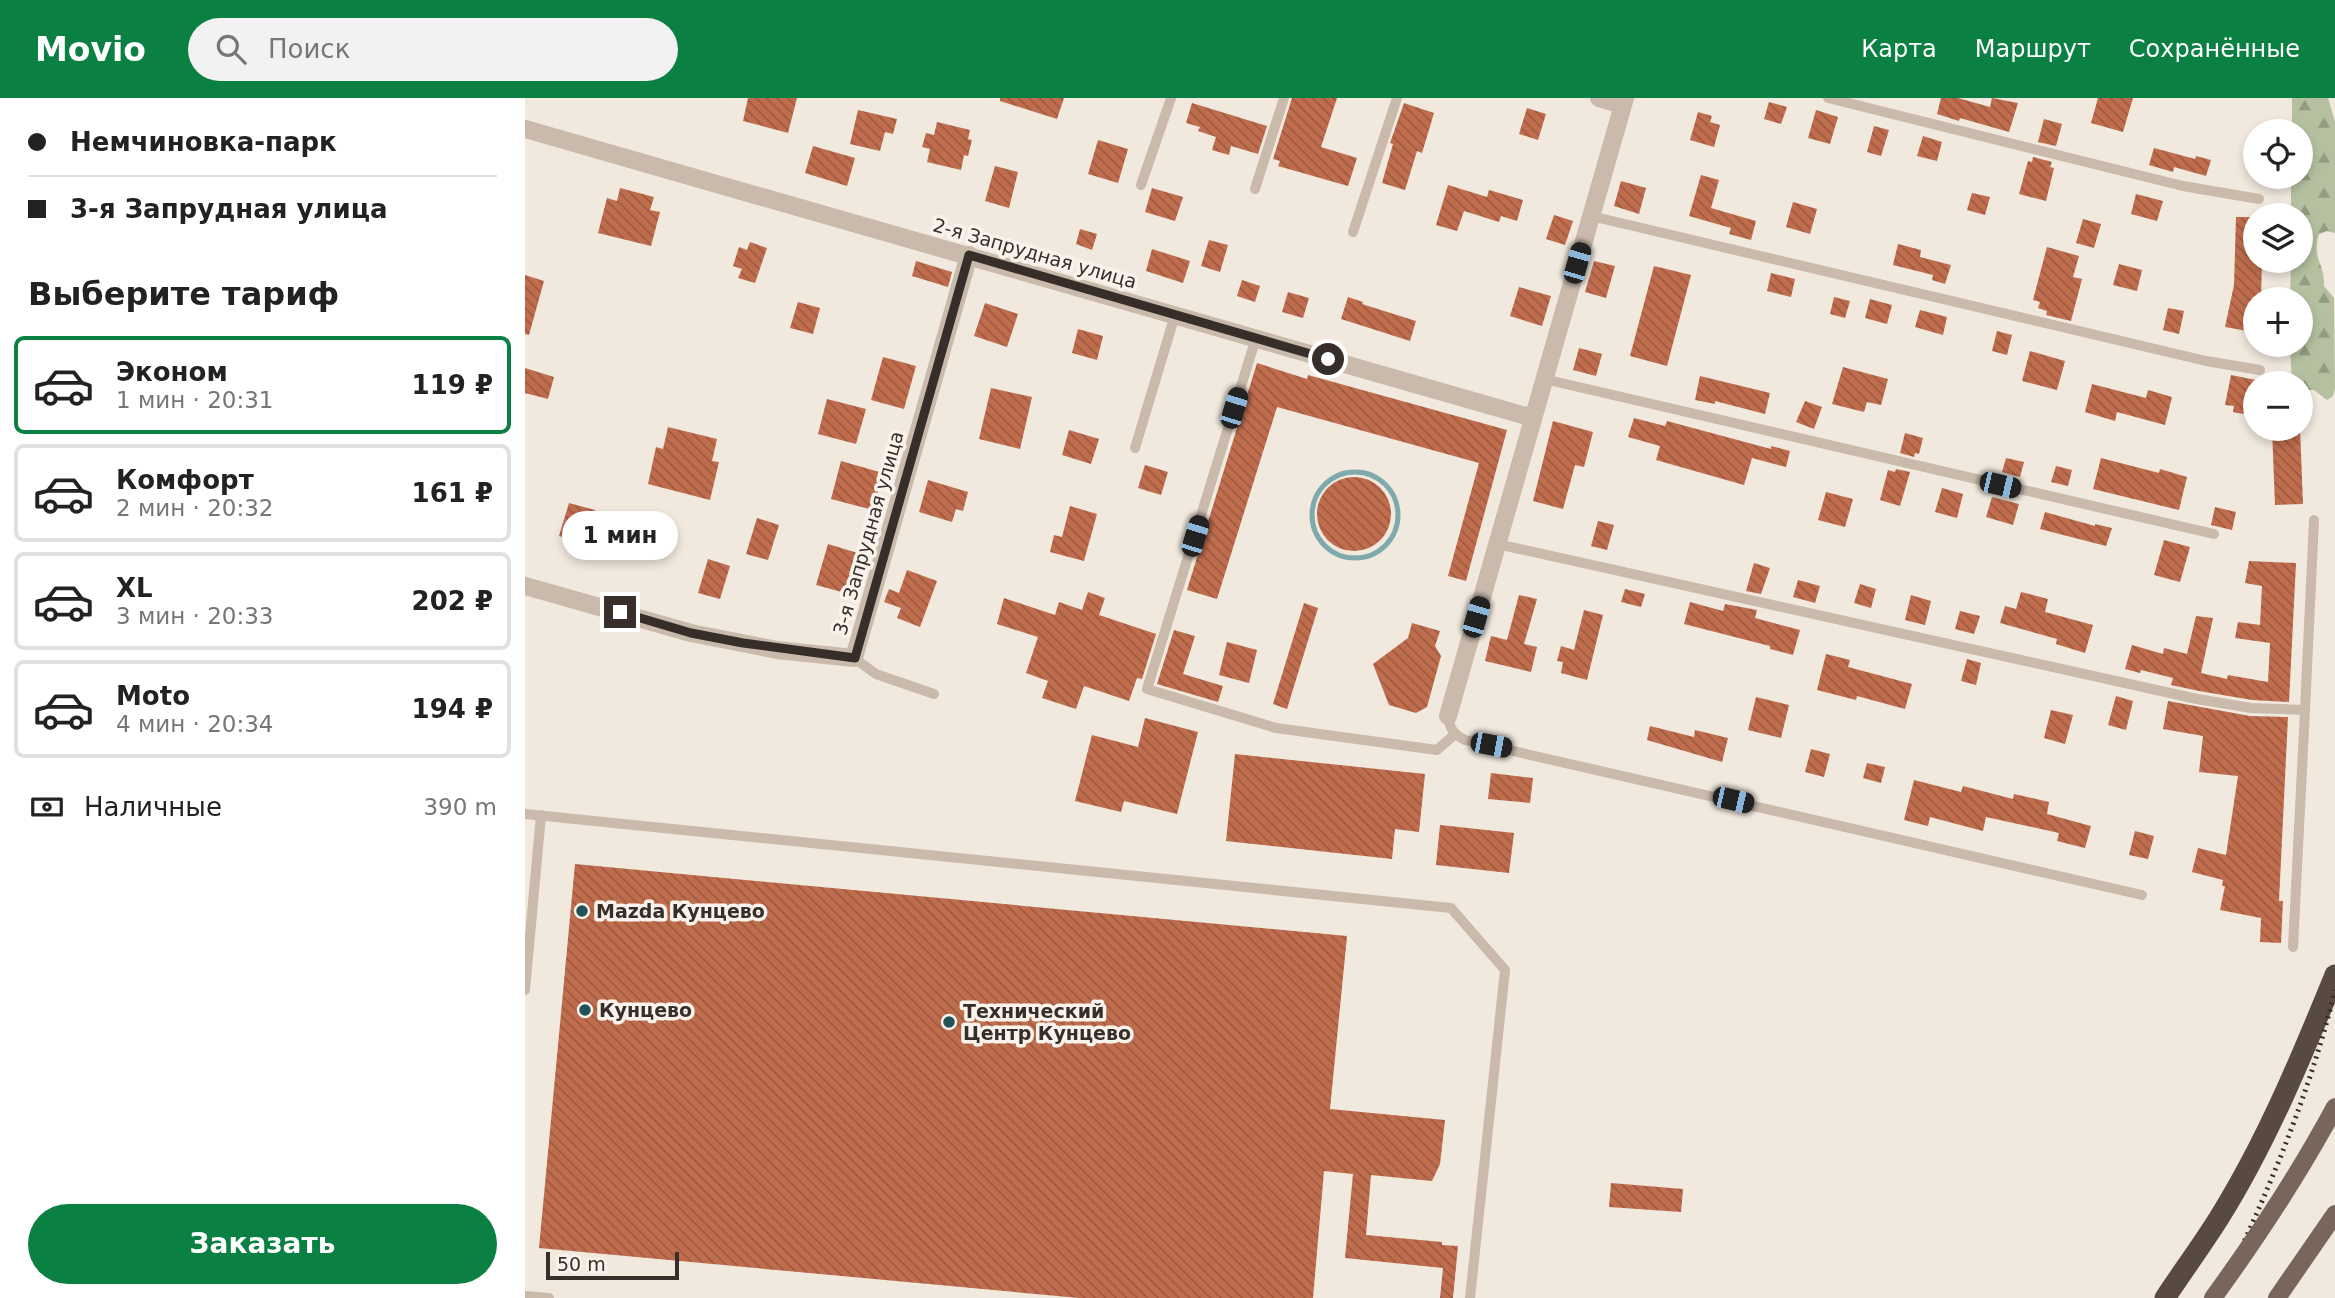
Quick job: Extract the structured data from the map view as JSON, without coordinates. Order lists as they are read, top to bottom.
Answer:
{
  "streets": {
    "street": ["2-я Запрудная улица", "3-я Запрудная улица"]
  },
  "crossings": [
    ["2-я Запрудная улица", "3-я Запрудная улица"]
  ],
  "places": ["Mazda Кунцево", "Кунцево", "Технический Центр Кунцево"],
  "scale_bar": "50 m",
  "page": {
    "header": "Movio",
    "search": "Поиск",
    "nav": ["Карта", "Маршрут", "Сохранённые"],
    "banner": ["Немчиновка-парк", "3-я Запрудная улица"],
    "map_buttons": ["+", "−"],
    "heading": "Выберите тариф",
    "list": [
      {
        "name": "Эконом",
        "note": "1 мин · 20:31",
        "value": "119 ₽"
      },
      {
        "name": "Комфорт",
        "note": "2 мин · 20:32",
        "value": "161 ₽"
      },
      {
        "name": "XL",
        "note": "3 мин · 20:33",
        "value": "202 ₽"
      },
      {
        "name": "Moto",
        "note": "4 мин · 20:34",
        "value": "194 ₽"
      }
    ],
    "bubble": "1 мин",
    "pay": ["Наличные", "390 m"],
    "buttons": "Заказать",
    "scale": "50 m"
  }
}
